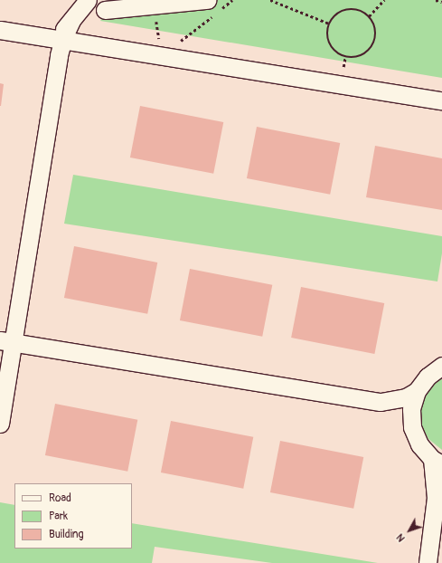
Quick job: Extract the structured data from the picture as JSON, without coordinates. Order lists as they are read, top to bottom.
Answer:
{
  "legend": ["Road", "Park", "Building"],
  "north": "bottom left"
}
